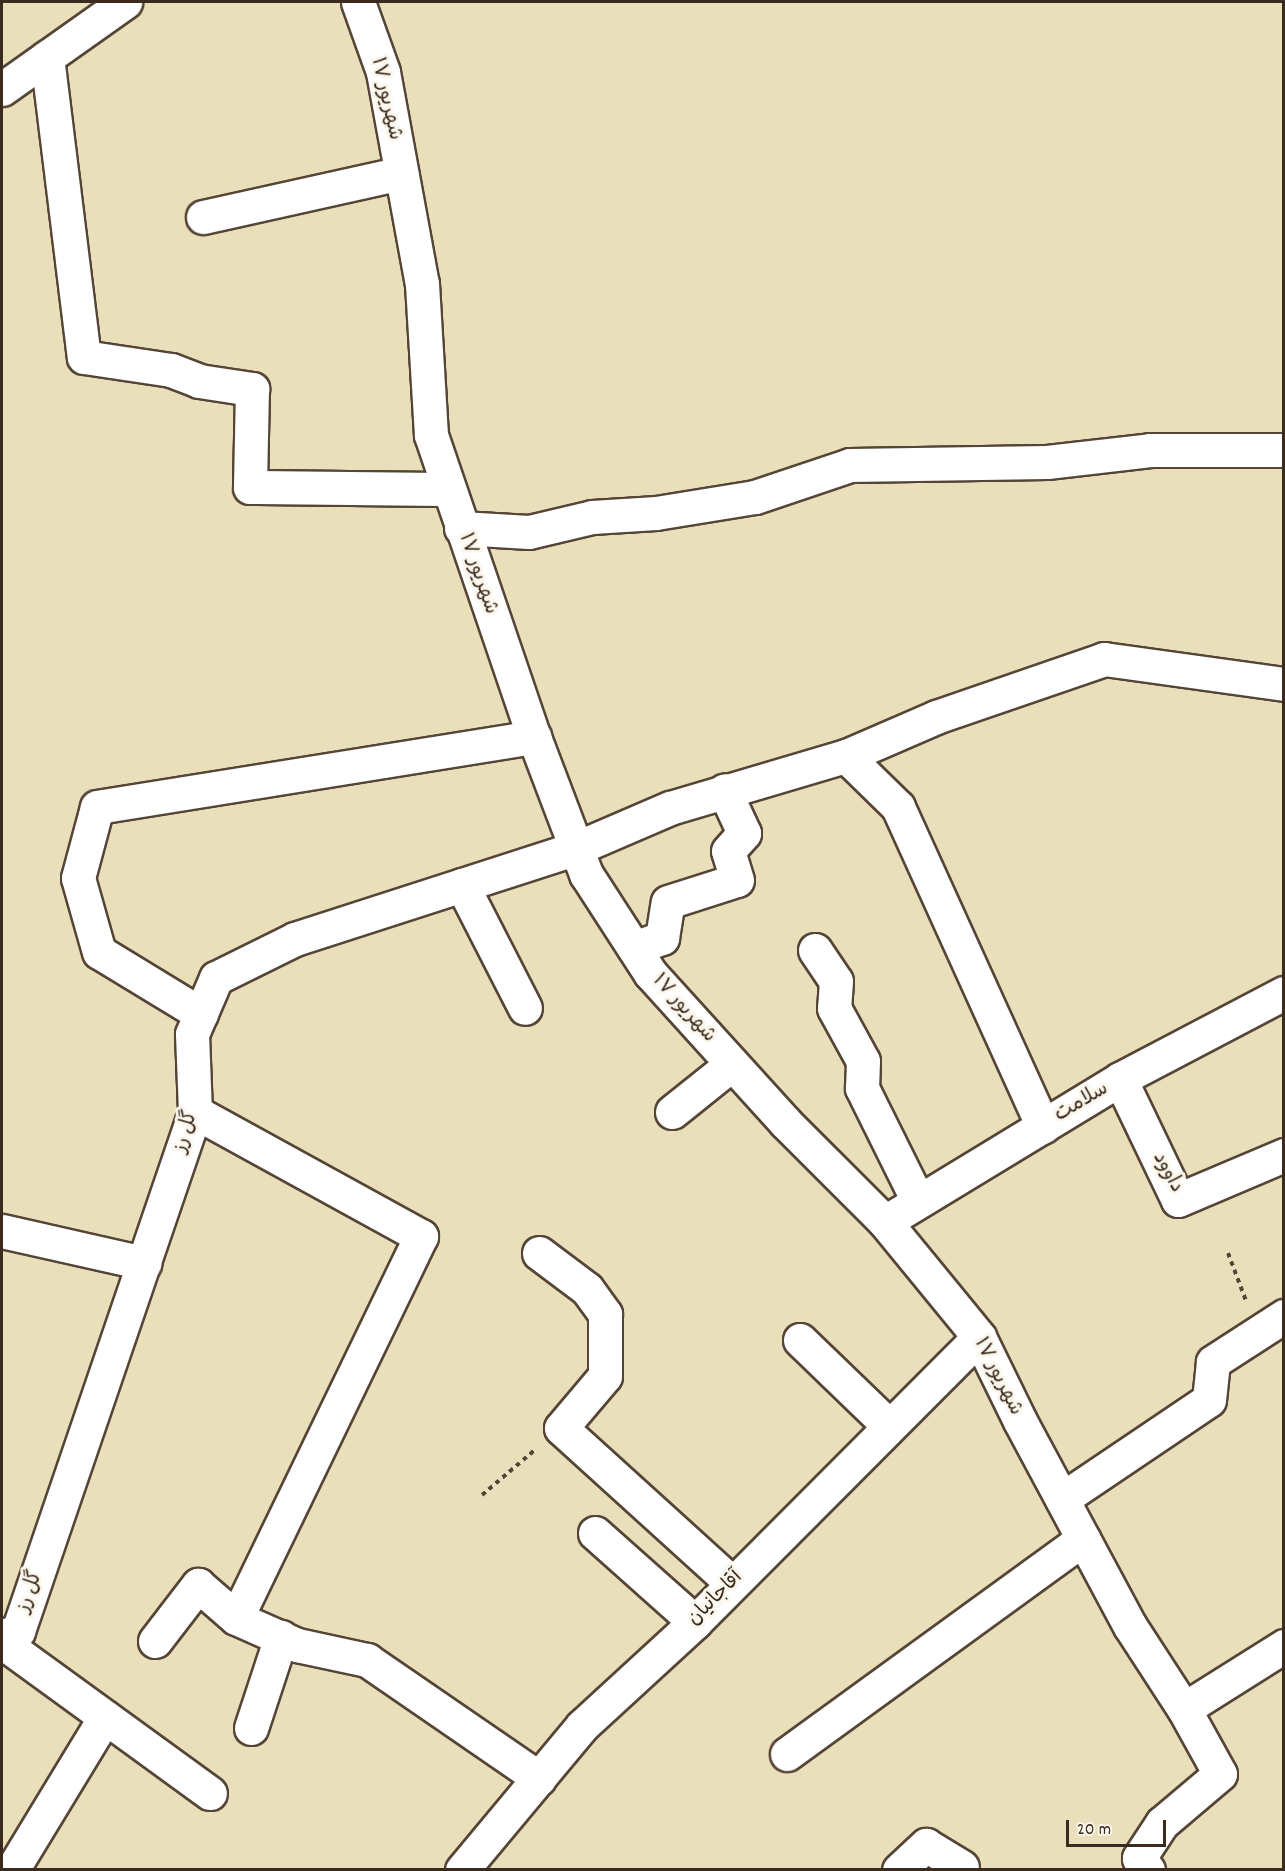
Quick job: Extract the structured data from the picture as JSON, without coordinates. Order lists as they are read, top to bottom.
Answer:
{
  "streets": {
    "street": [
      "۱۷ شهریور",
      "سلامت",
      "گل رز",
      "داوود",
      "آقاجانیان"
    ]
  },
  "crossings": [
    ["۱۷ شهریور", "سلامت"],
    ["۱۷ شهریور", "گل رز"],
    ["۱۷ شهریور", "آقاجانیان"],
    ["سلامت", "داوود"]
  ],
  "scale_bar": "20 m"
}
